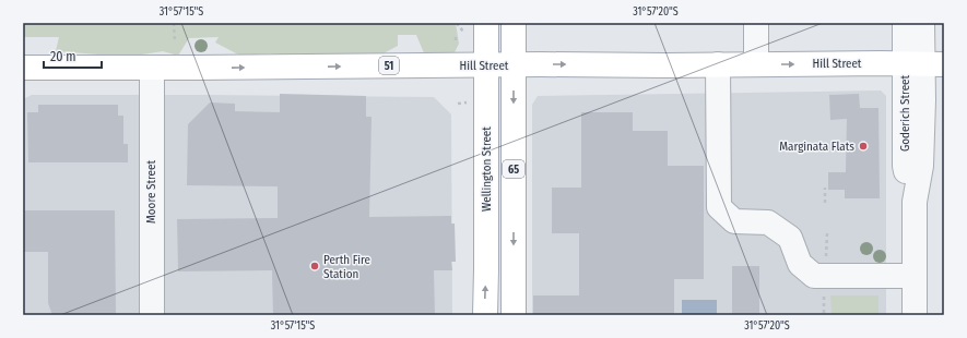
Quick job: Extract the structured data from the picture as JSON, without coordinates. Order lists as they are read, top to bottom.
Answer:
{
  "streets": {
    "main road": [
      "Hill Street",
      "51",
      "Wellington Street",
      "65"
    ],
    "street": ["Goderich Street", "Moore Street"]
  },
  "crossings": [
    ["Hill Street", "Goderich Street"],
    ["Hill Street", "Wellington Street"],
    ["Hill Street", "65"],
    ["Hill Street", "Moore Street"]
  ],
  "one_way": ["Hill Street"],
  "places": ["Marginata Flats", "Perth Fire Station"],
  "scale_bar": "20 m",
  "coordinates": ["31°57'15\"S", "31°57'20\"S"]
}
